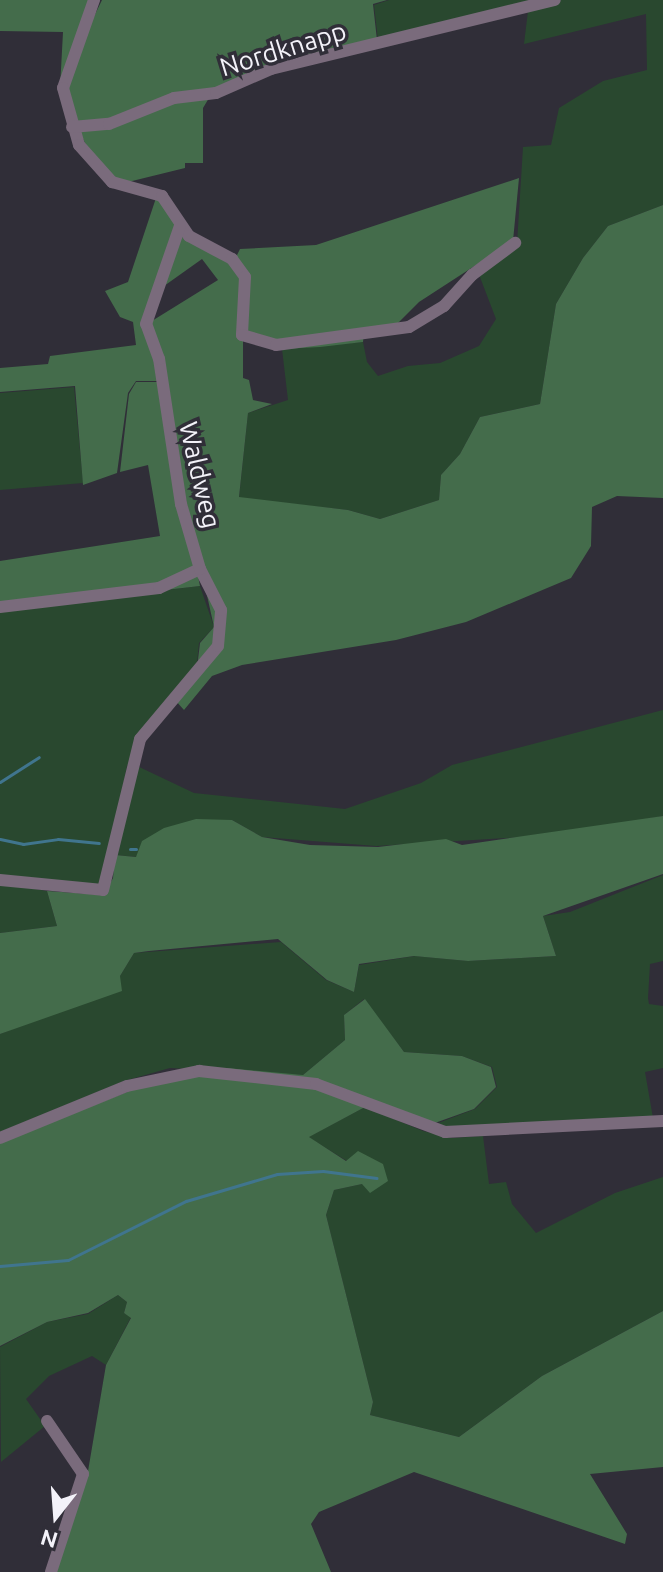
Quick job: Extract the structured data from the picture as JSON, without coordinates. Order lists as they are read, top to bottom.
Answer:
{
  "streets": {
    "street": ["Nordknapp", "Waldweg"]
  },
  "north": "bottom"
}
